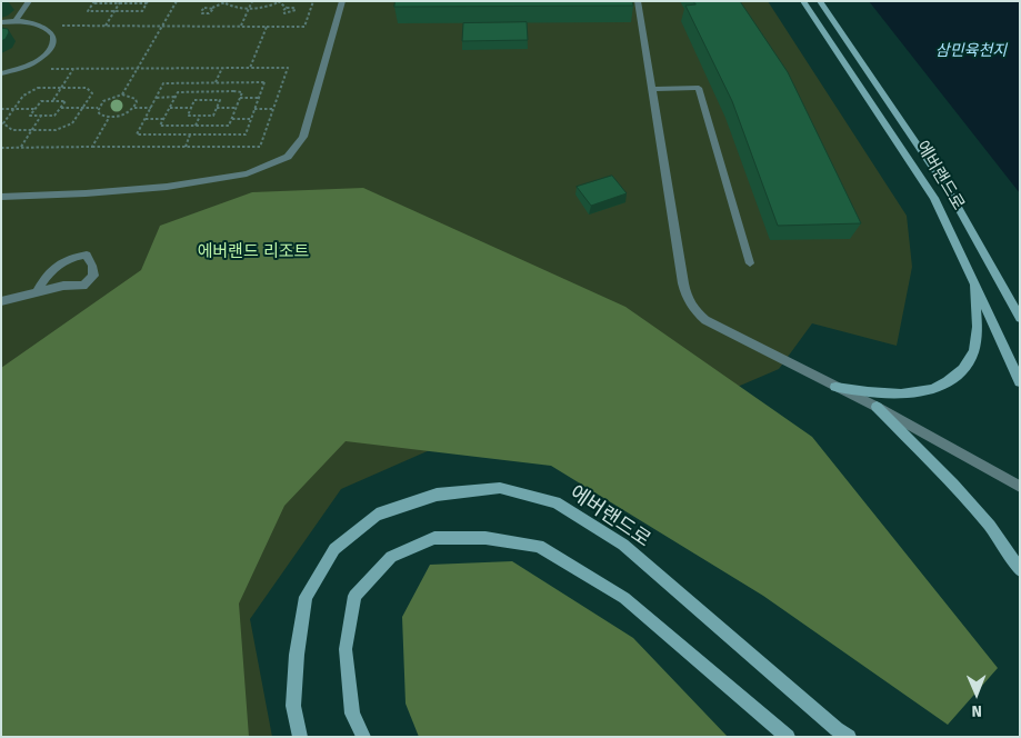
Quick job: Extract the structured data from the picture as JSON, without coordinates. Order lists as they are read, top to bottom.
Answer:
{
  "streets": {
    "street": ["에버랜드로"]
  },
  "water": ["삼민육천지"],
  "parks": ["에버랜드 리조트"],
  "north": "bottom"
}
